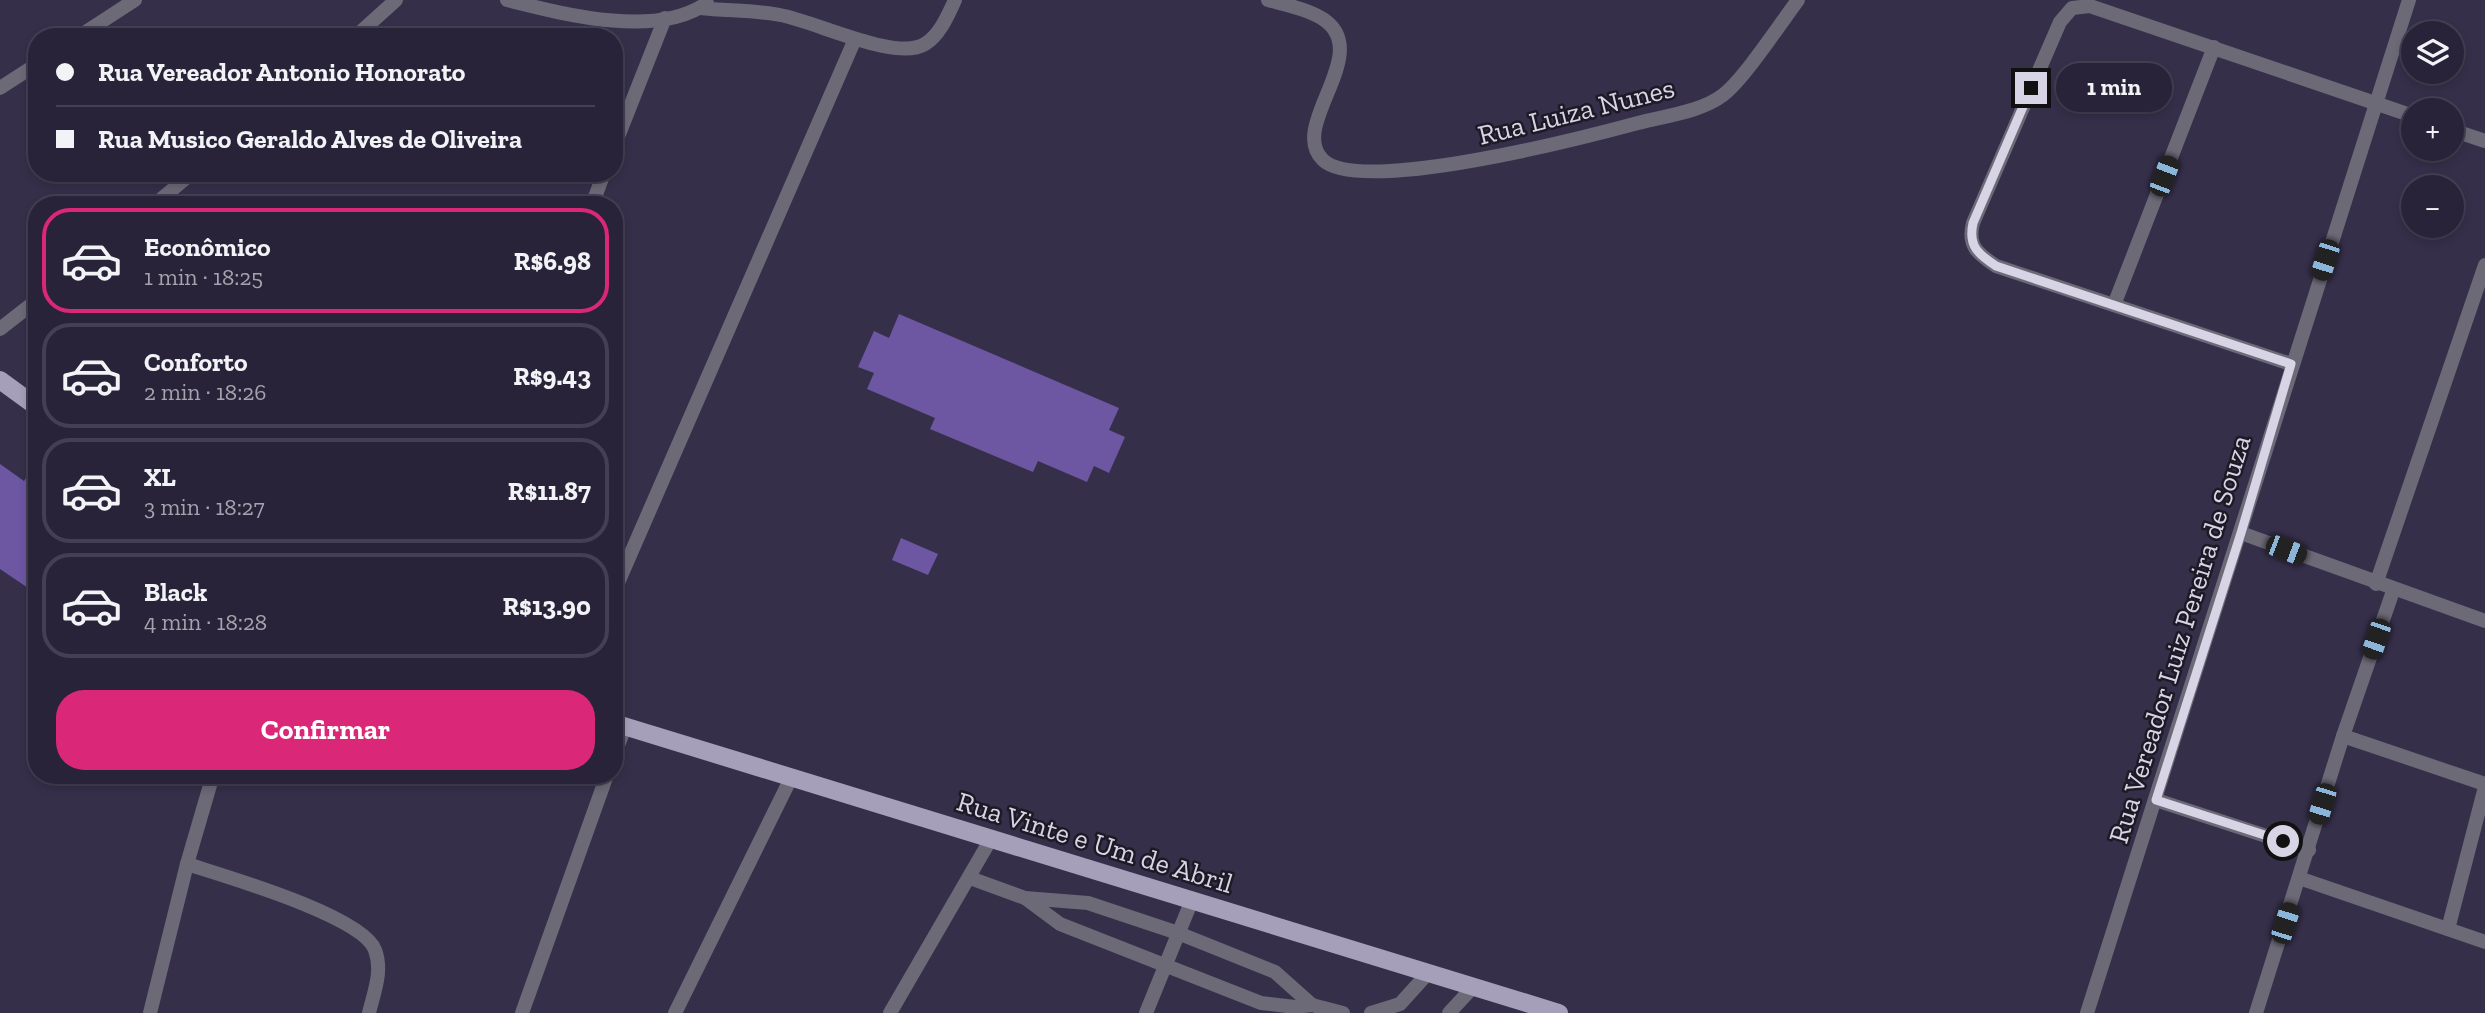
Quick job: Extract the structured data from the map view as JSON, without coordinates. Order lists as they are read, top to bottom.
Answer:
{
  "streets": {
    "main road": ["Rua Vinte e Um de Abril"],
    "street": ["Rua Luiza Nunes", "Rua Vereador Luiz Pereira de Souza"]
  },
  "page": {
    "map_buttons": ["+", "−"],
    "banner": ["Rua Vereador Antonio Honorato", "Rua Musico Geraldo Alves de Oliveira"],
    "bubble": "1 min",
    "list": [
      {
        "name": "Econômico",
        "note": "1 min · 18:25",
        "value": "R$6.98"
      },
      {
        "name": "Conforto",
        "note": "2 min · 18:26",
        "value": "R$9.43"
      },
      {
        "name": "XL",
        "note": "3 min · 18:27",
        "value": "R$11.87"
      },
      {
        "name": "Black",
        "note": "4 min · 18:28",
        "value": "R$13.90"
      }
    ],
    "buttons": "Confirmar"
  }
}
